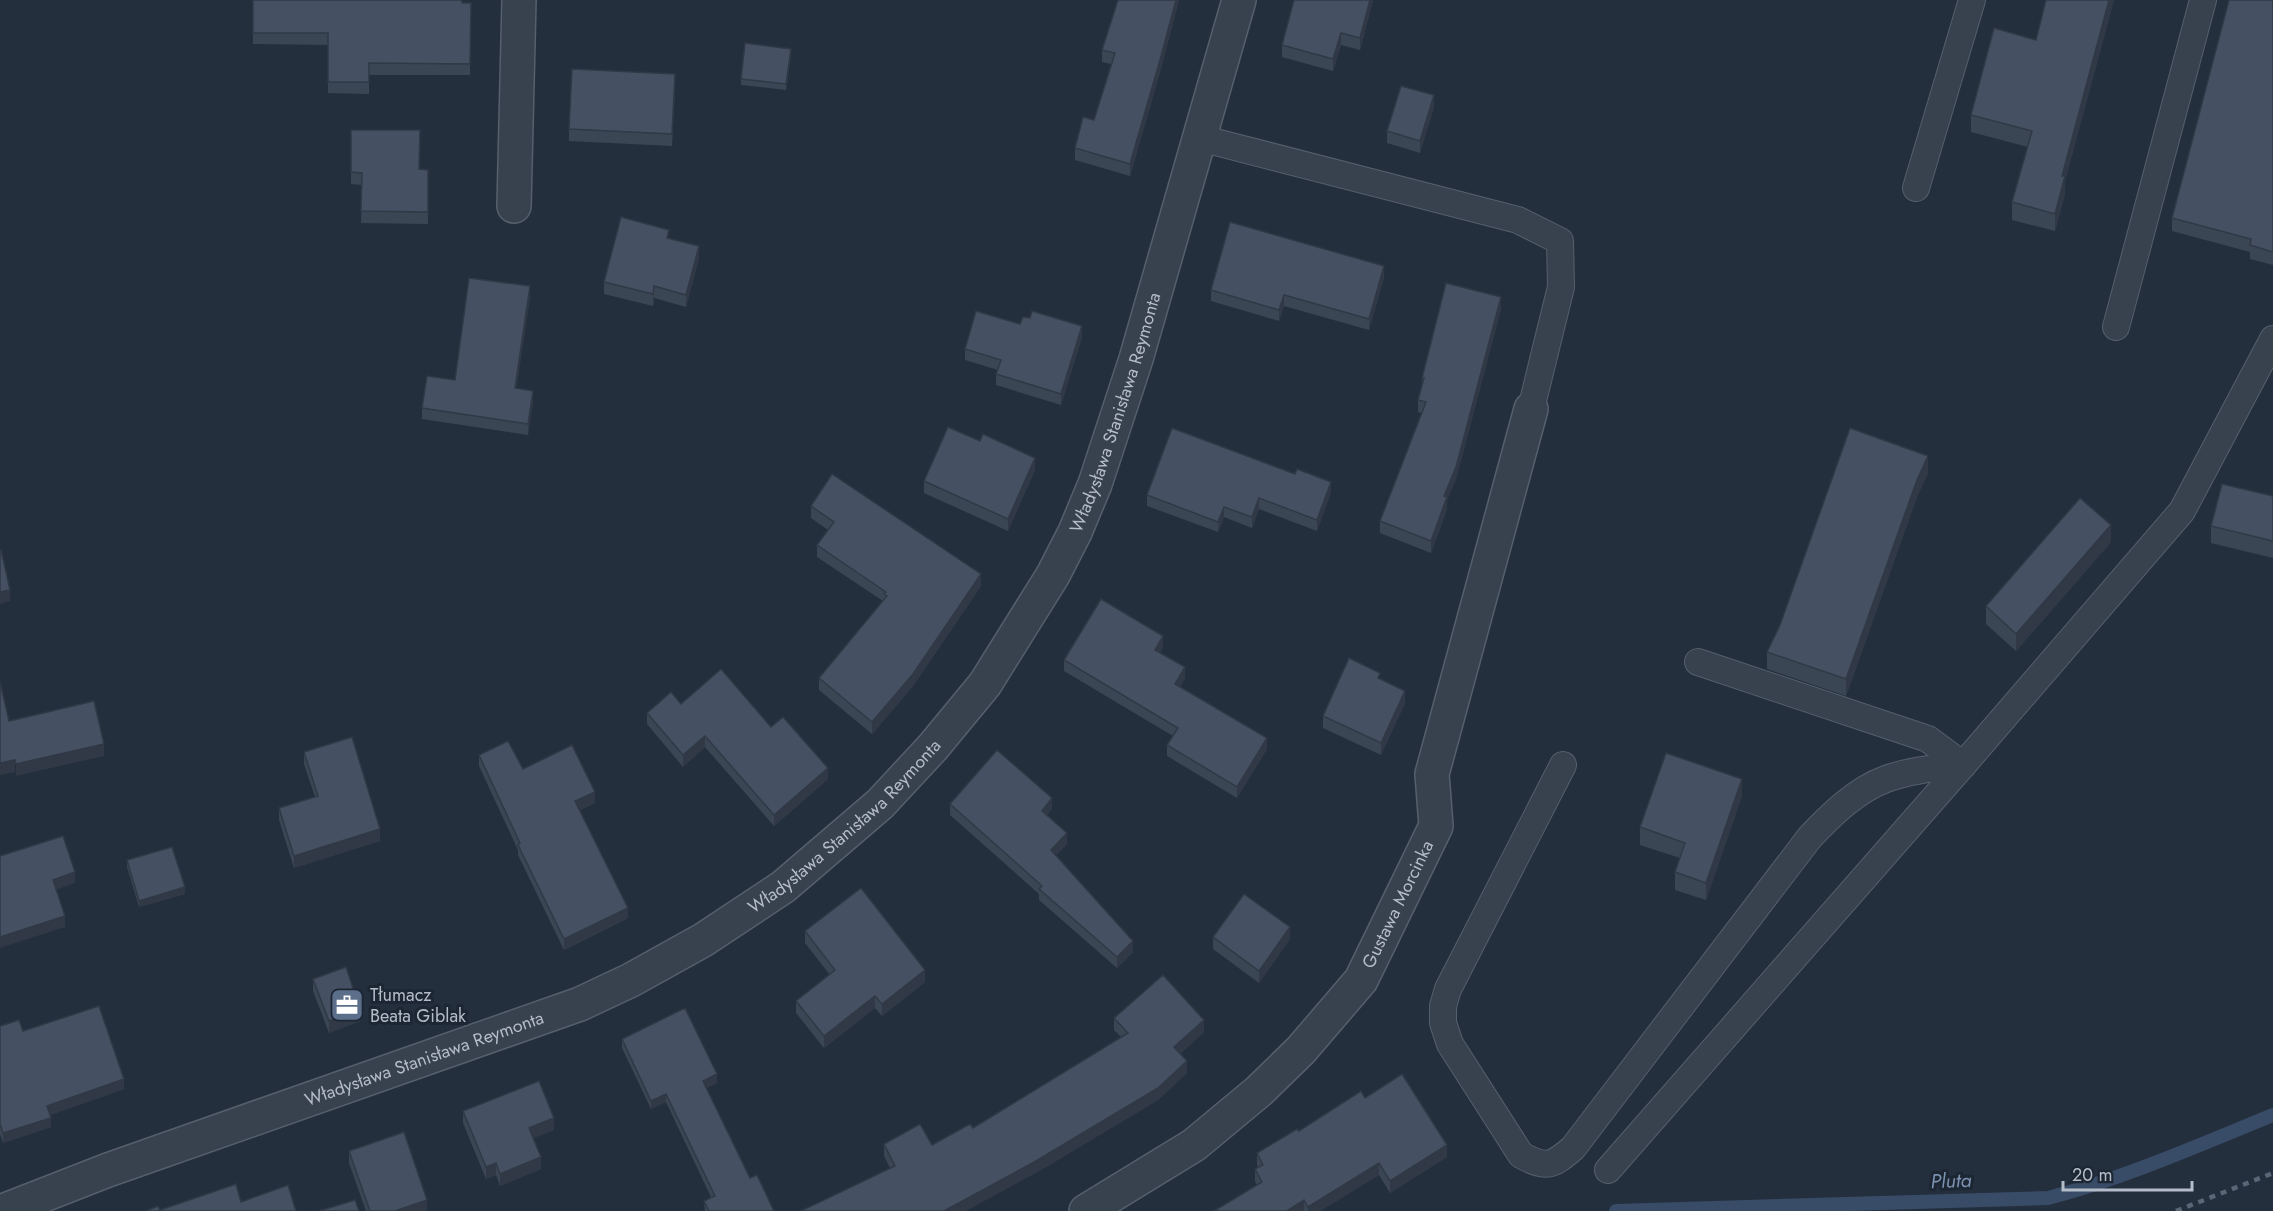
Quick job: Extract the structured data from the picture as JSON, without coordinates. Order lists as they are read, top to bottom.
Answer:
{
  "streets": {
    "street": ["Władysława Stanisława Reymonta", "Gustawa Morcinka"]
  },
  "water": ["Pluta"],
  "places": {
    "office": ["Tłumacz Beata Giblak"]
  },
  "scale_bar": "20 m"
}
